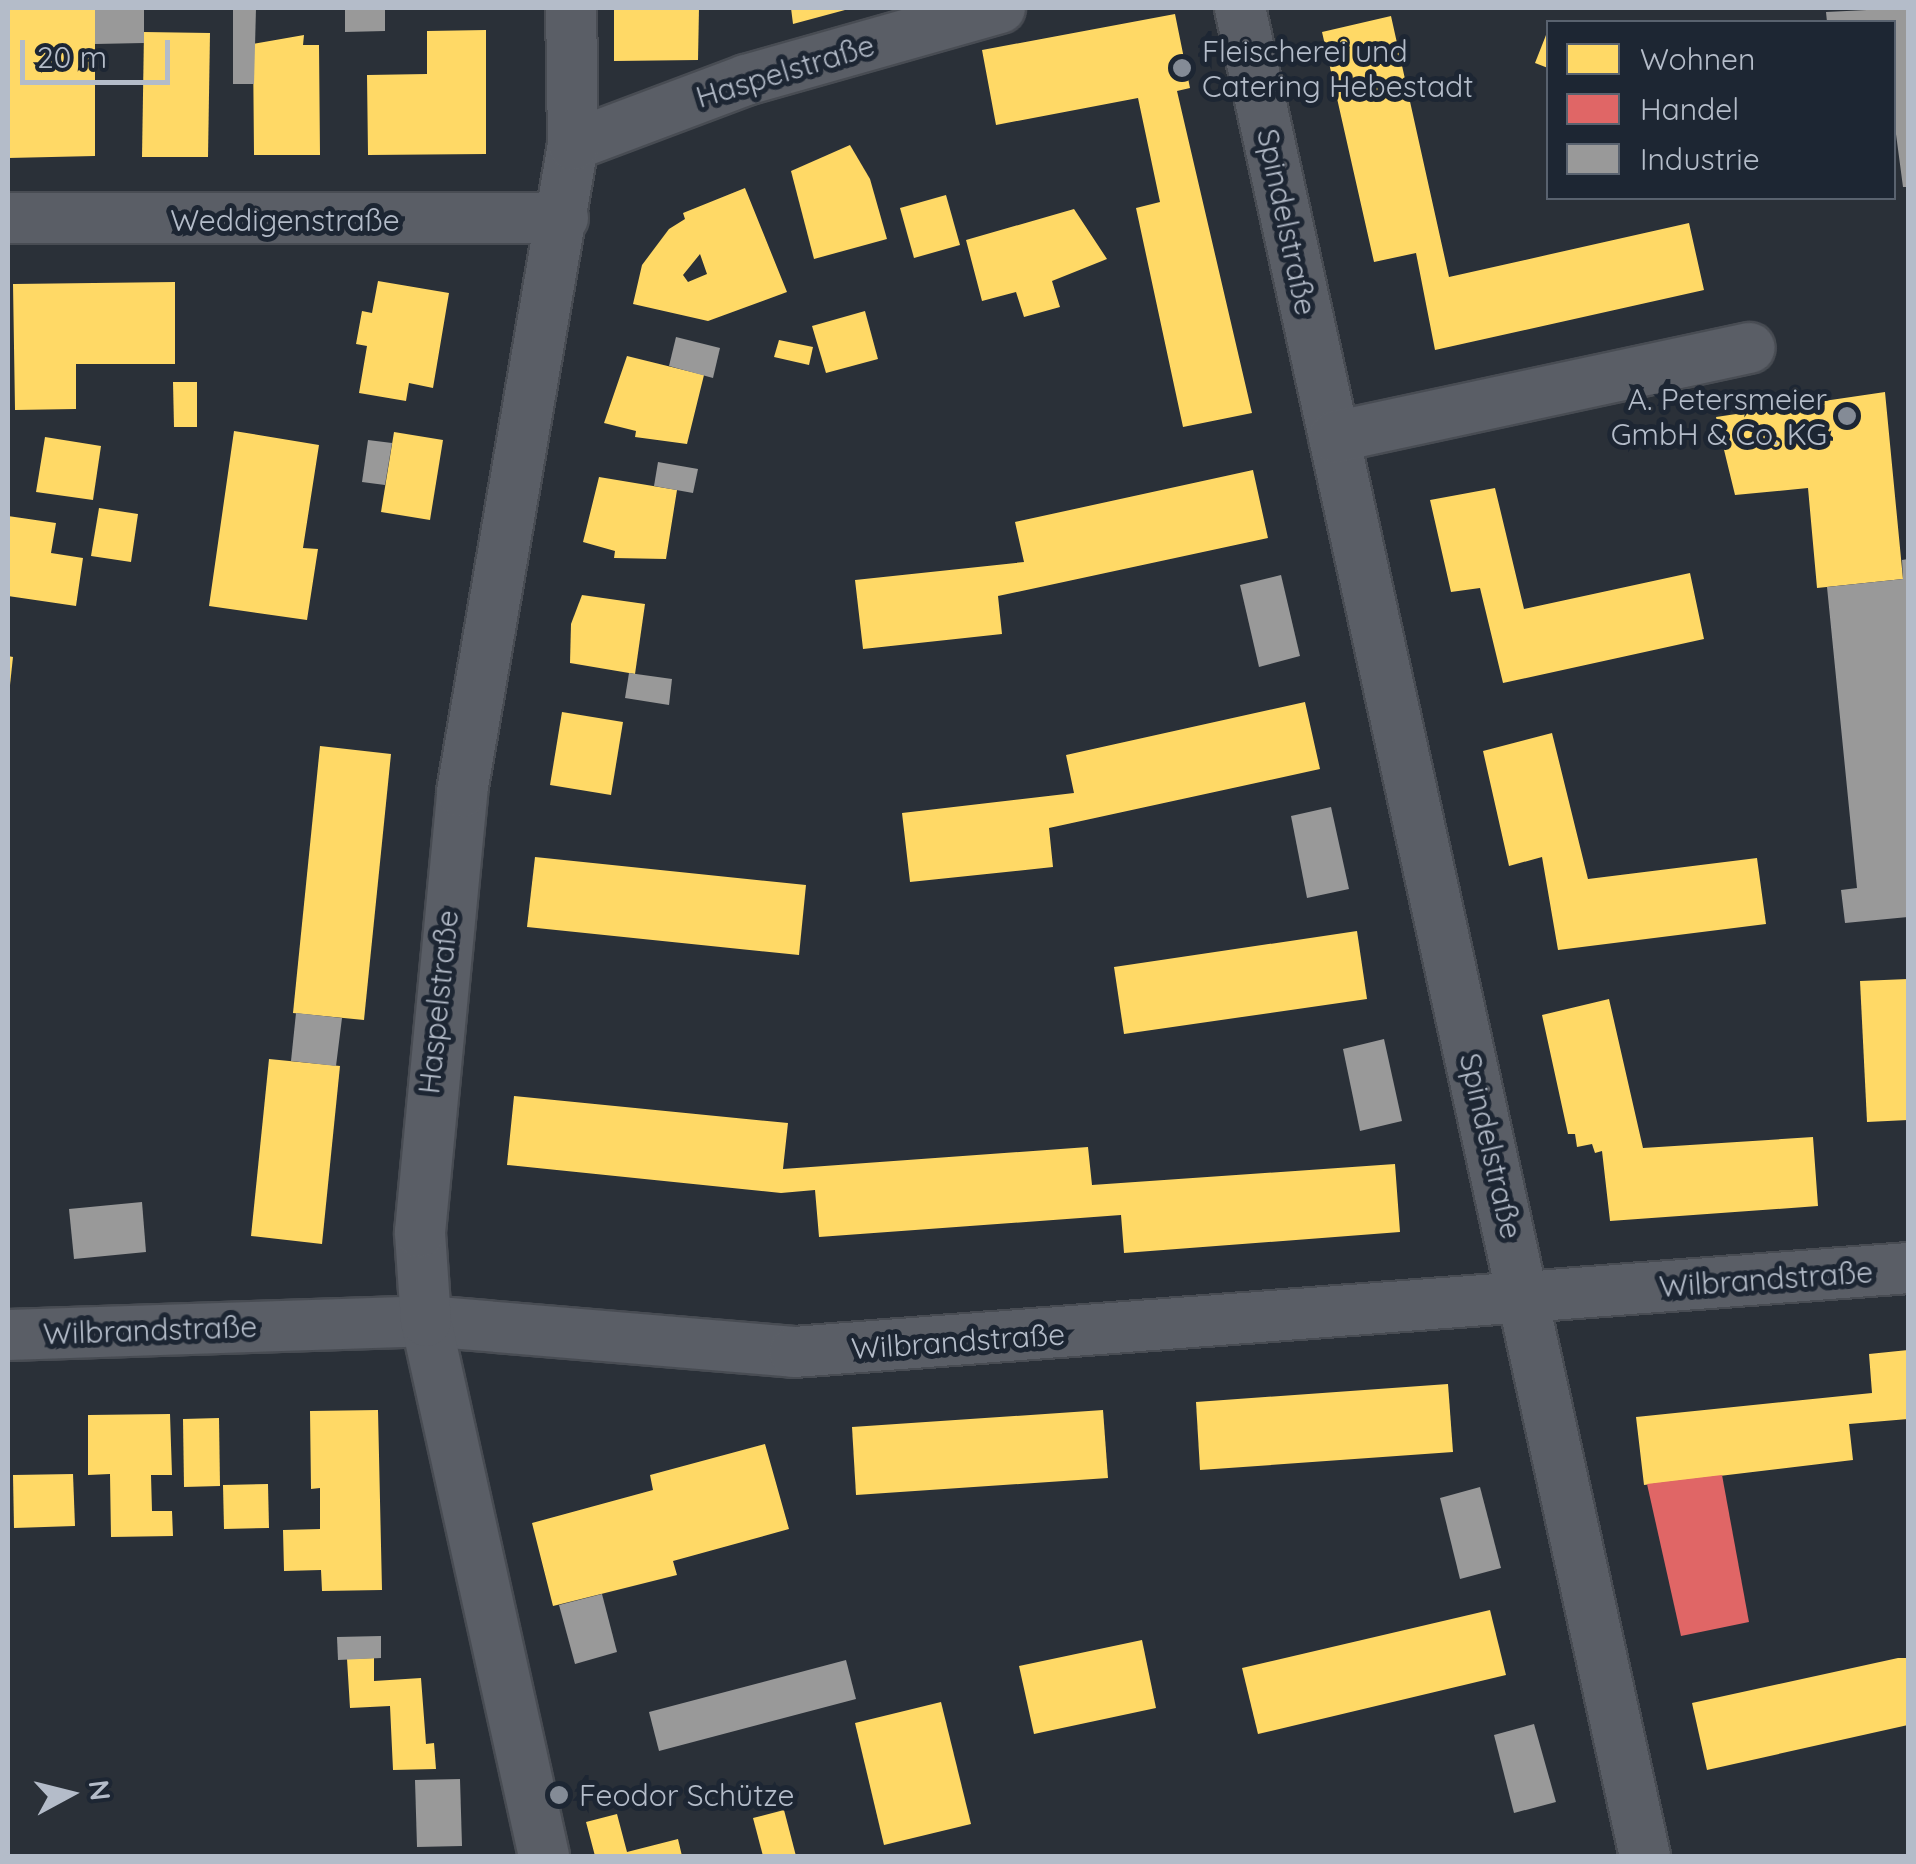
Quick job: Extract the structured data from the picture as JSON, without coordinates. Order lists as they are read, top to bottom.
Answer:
{
  "streets": {
    "street": [
      "Haspelstraße",
      "Weddigenstraße",
      "Spindelstraße",
      "Wilbrandstraße"
    ]
  },
  "crossings": [
    ["Haspelstraße", "Weddigenstraße"],
    ["Haspelstraße", "Wilbrandstraße"],
    ["Spindelstraße", "Wilbrandstraße"]
  ],
  "places": ["Fleischerei und Catering Hebestadt", "A. Petersmeier GmbH & Co. KG", "Feodor Schütze"],
  "legend": ["Wohnen", "Handel", "Industrie"],
  "scale_bar": "20 m",
  "north": "right"
}
